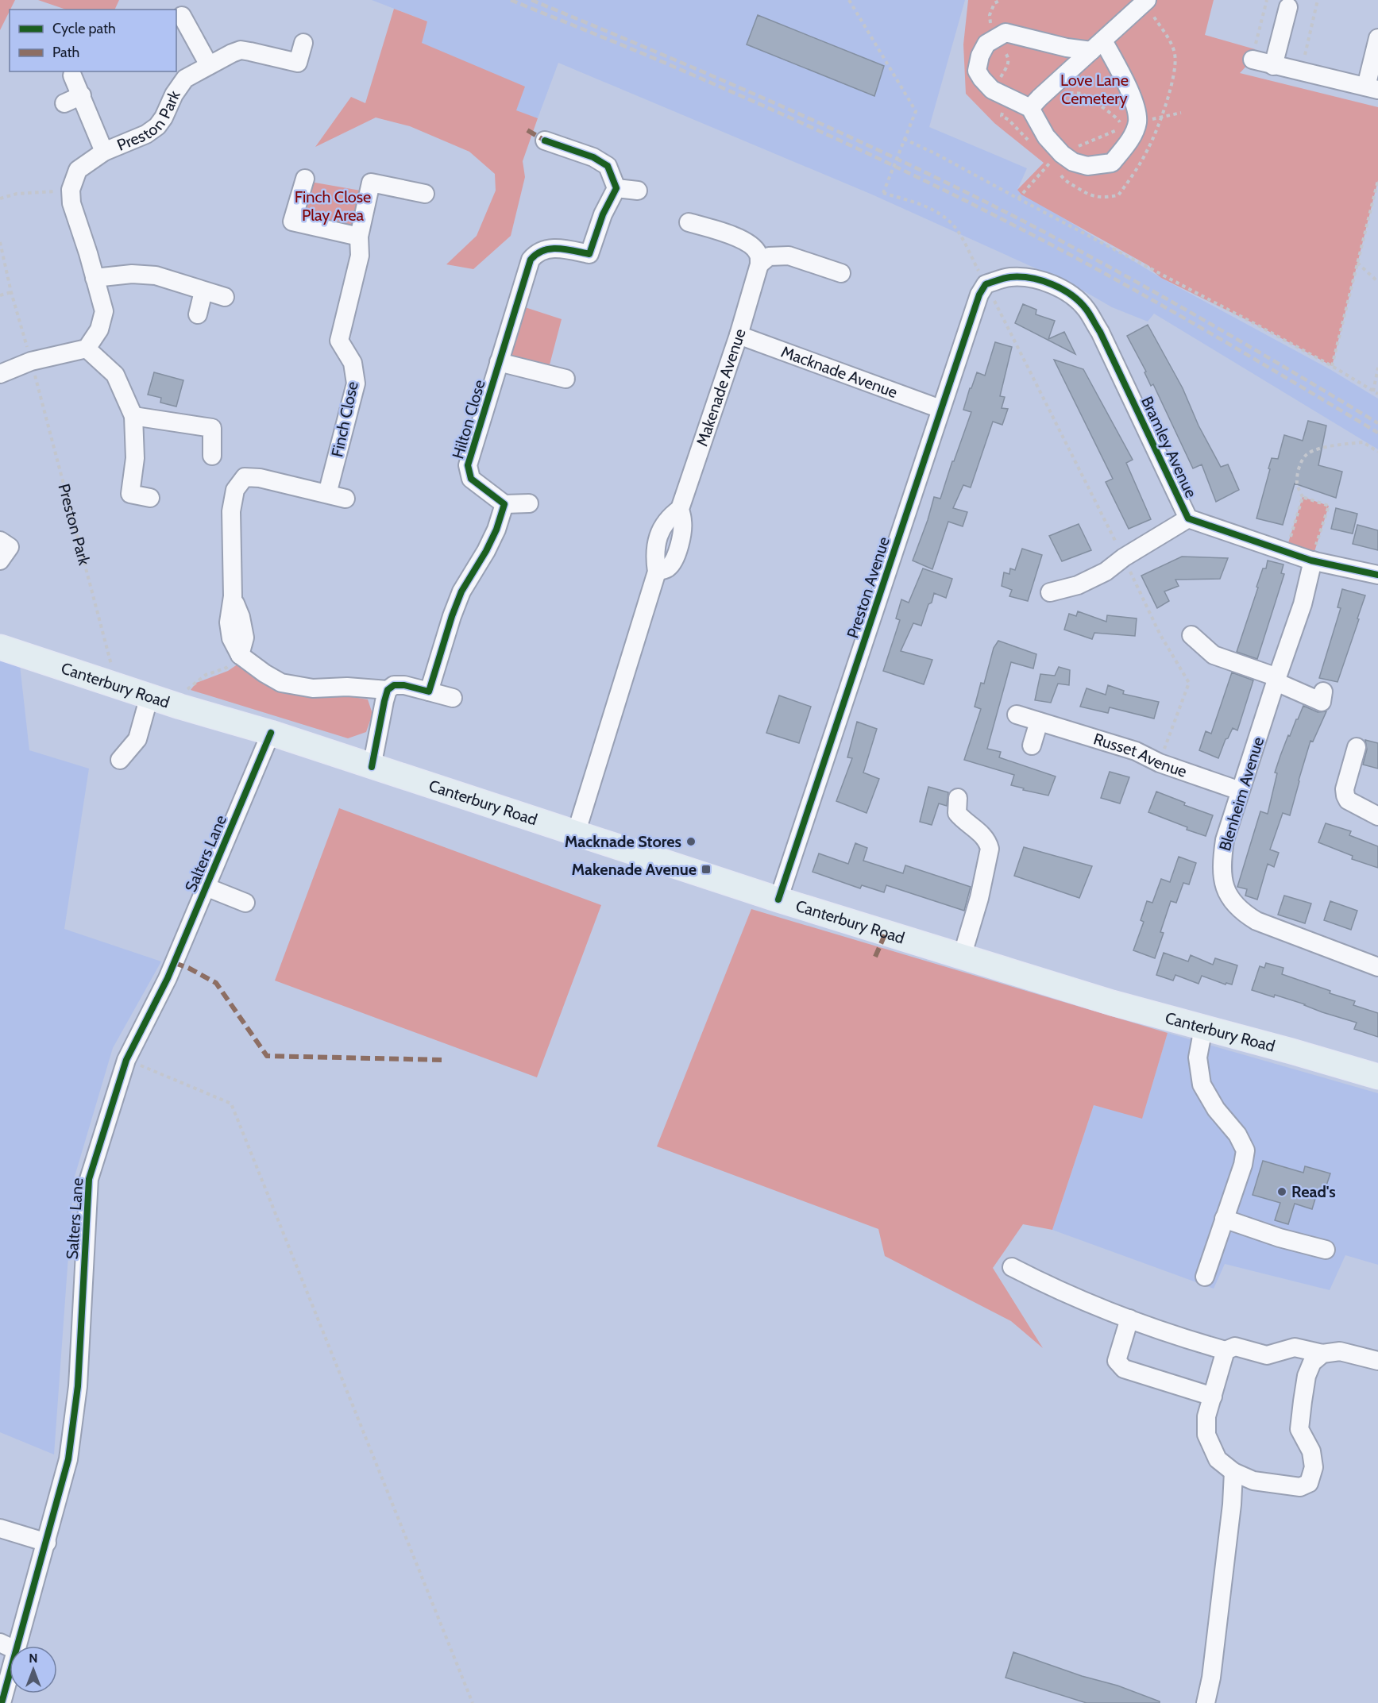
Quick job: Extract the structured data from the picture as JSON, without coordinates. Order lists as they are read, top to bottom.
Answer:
{
  "streets": {
    "main road": ["Canterbury Road"],
    "street": [
      "Preston Park",
      "Macknade Avenue",
      "Makenade Avenue",
      "Finch Close",
      "Hilton Close",
      "Bramley Avenue",
      "Preston Avenue",
      "Russet Avenue",
      "Blenheim Avenue",
      "Salters Lane"
    ]
  },
  "crossings": [
    ["Preston Park", "Canterbury Road"],
    ["Macknade Avenue", "Makenade Avenue"],
    ["Macknade Avenue", "Preston Avenue"],
    ["Makenade Avenue", "Canterbury Road"],
    ["Bramley Avenue", "Preston Avenue"],
    ["Bramley Avenue", "Blenheim Avenue"],
    ["Preston Avenue", "Canterbury Road"],
    ["Canterbury Road", "Salters Lane"],
    ["Russet Avenue", "Blenheim Avenue"]
  ],
  "parks": ["Love Lane Cemetery", "Finch Close Play Area"],
  "places": {
    "other": ["Macknade Stores", "Read's"],
    "transit": ["Makenade Avenue"]
  },
  "legend": ["Cycle path", "Path"],
  "north": "top"
}
